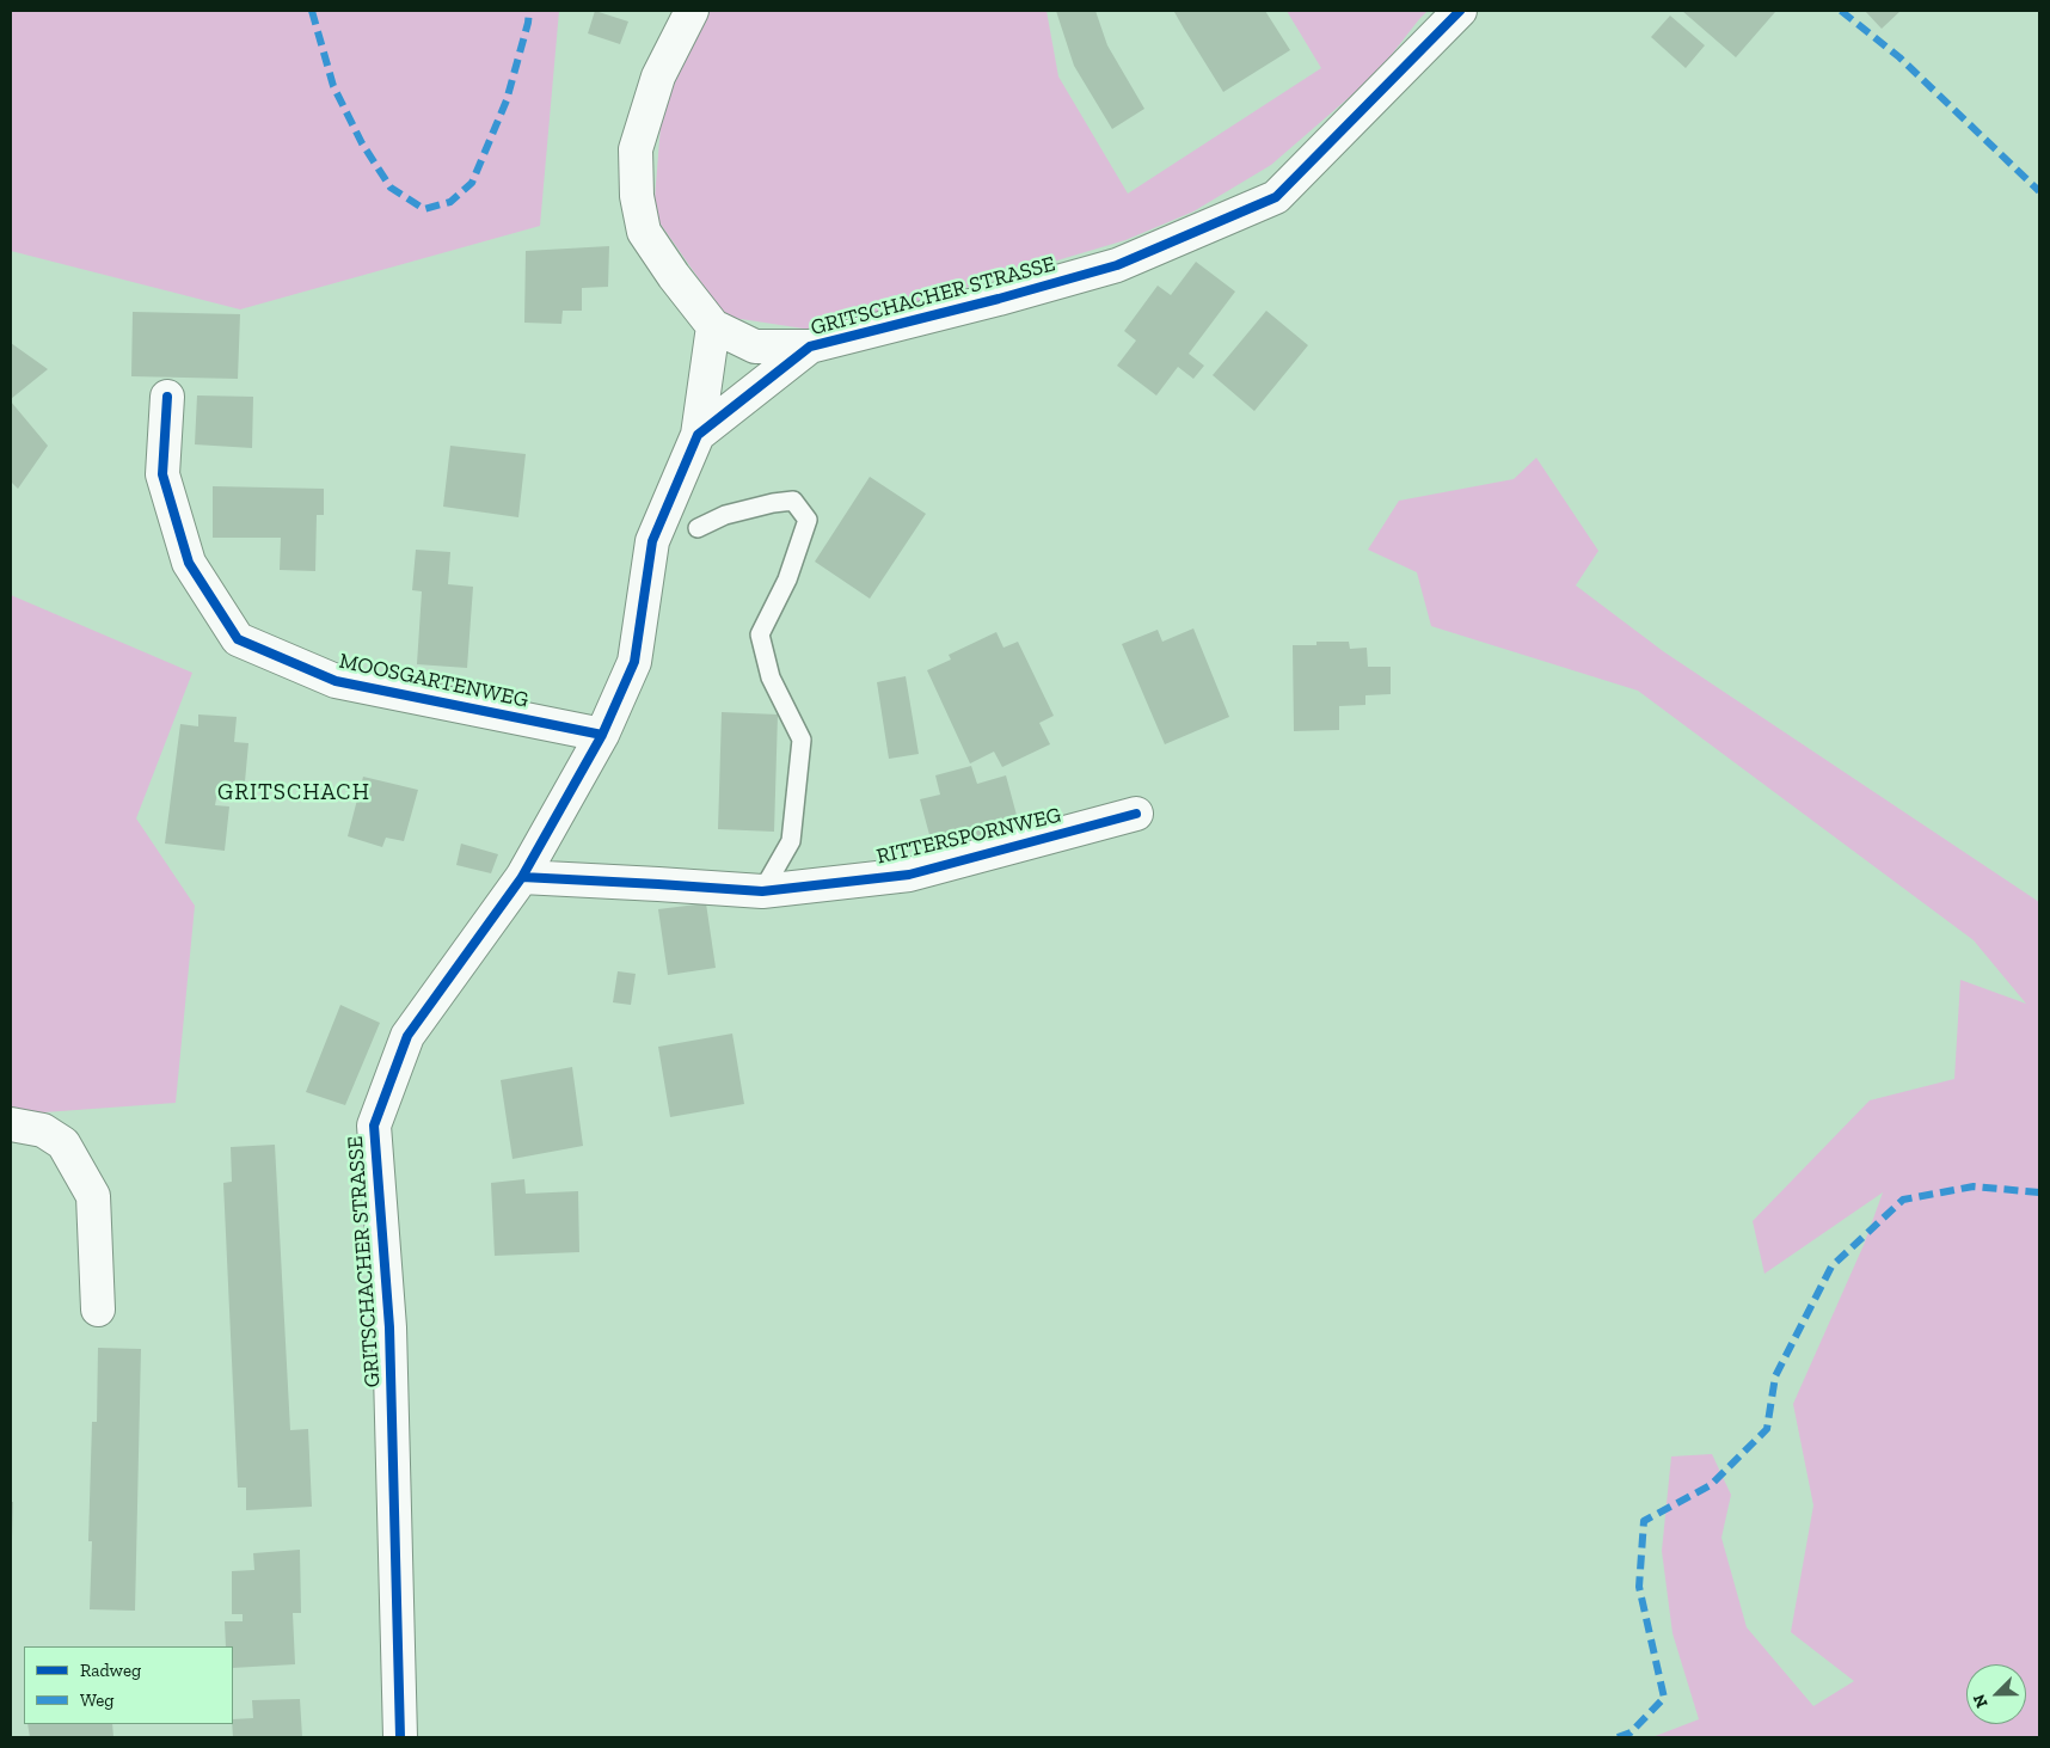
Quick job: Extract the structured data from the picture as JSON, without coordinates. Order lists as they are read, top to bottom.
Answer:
{
  "streets": {
    "street": ["GRITSCHACHER STRASSE", "MOOSGARTENWEG", "RITTERSPORNWEG"]
  },
  "crossings": [
    ["GRITSCHACHER STRASSE", "MOOSGARTENWEG"],
    ["GRITSCHACHER STRASSE", "RITTERSPORNWEG"]
  ],
  "districts": ["GRITSCHACH"],
  "legend": ["Radweg", "Weg"],
  "north": "bottom left"
}
